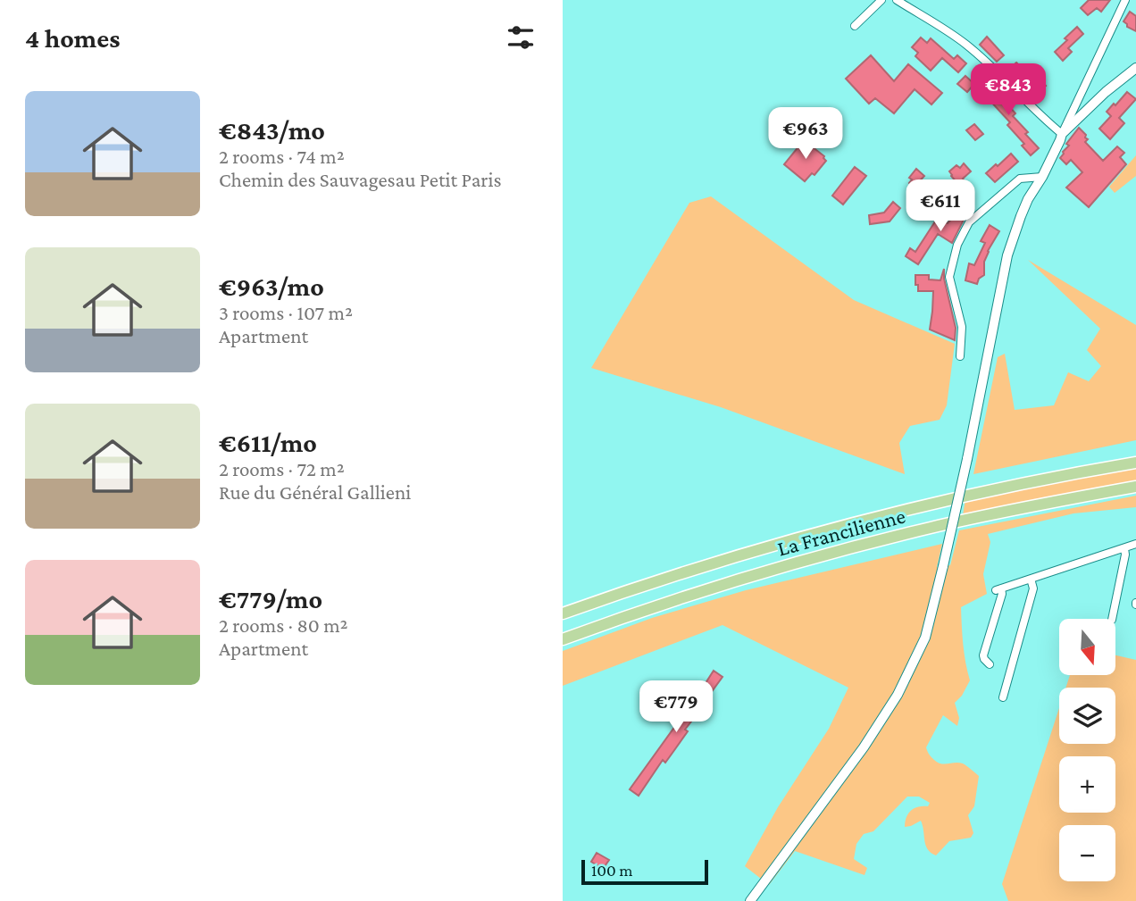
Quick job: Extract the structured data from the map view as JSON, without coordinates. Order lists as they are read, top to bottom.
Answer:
{
  "streets": {
    "highway": ["La Francilienne"]
  },
  "scale_bar": "100 m",
  "north": "bottom",
  "page": {
    "heading": "4 homes",
    "price": [
      "€843",
      "€963",
      "€611",
      "€779"
    ],
    "list": [
      {
        "name": "€843/mo",
        "note": "2 rooms · 74 m² · Chemin des Sauvagesau Petit Paris"
      },
      {
        "name": "€963/mo",
        "note": "3 rooms · 107 m² · Apartment"
      },
      {
        "name": "€611/mo",
        "note": "2 rooms · 72 m² · Rue du Général Gallieni"
      },
      {
        "name": "€779/mo",
        "note": "2 rooms · 80 m² · Apartment"
      }
    ],
    "map_buttons": ["+", "−"],
    "scale": "100 m"
  }
}
